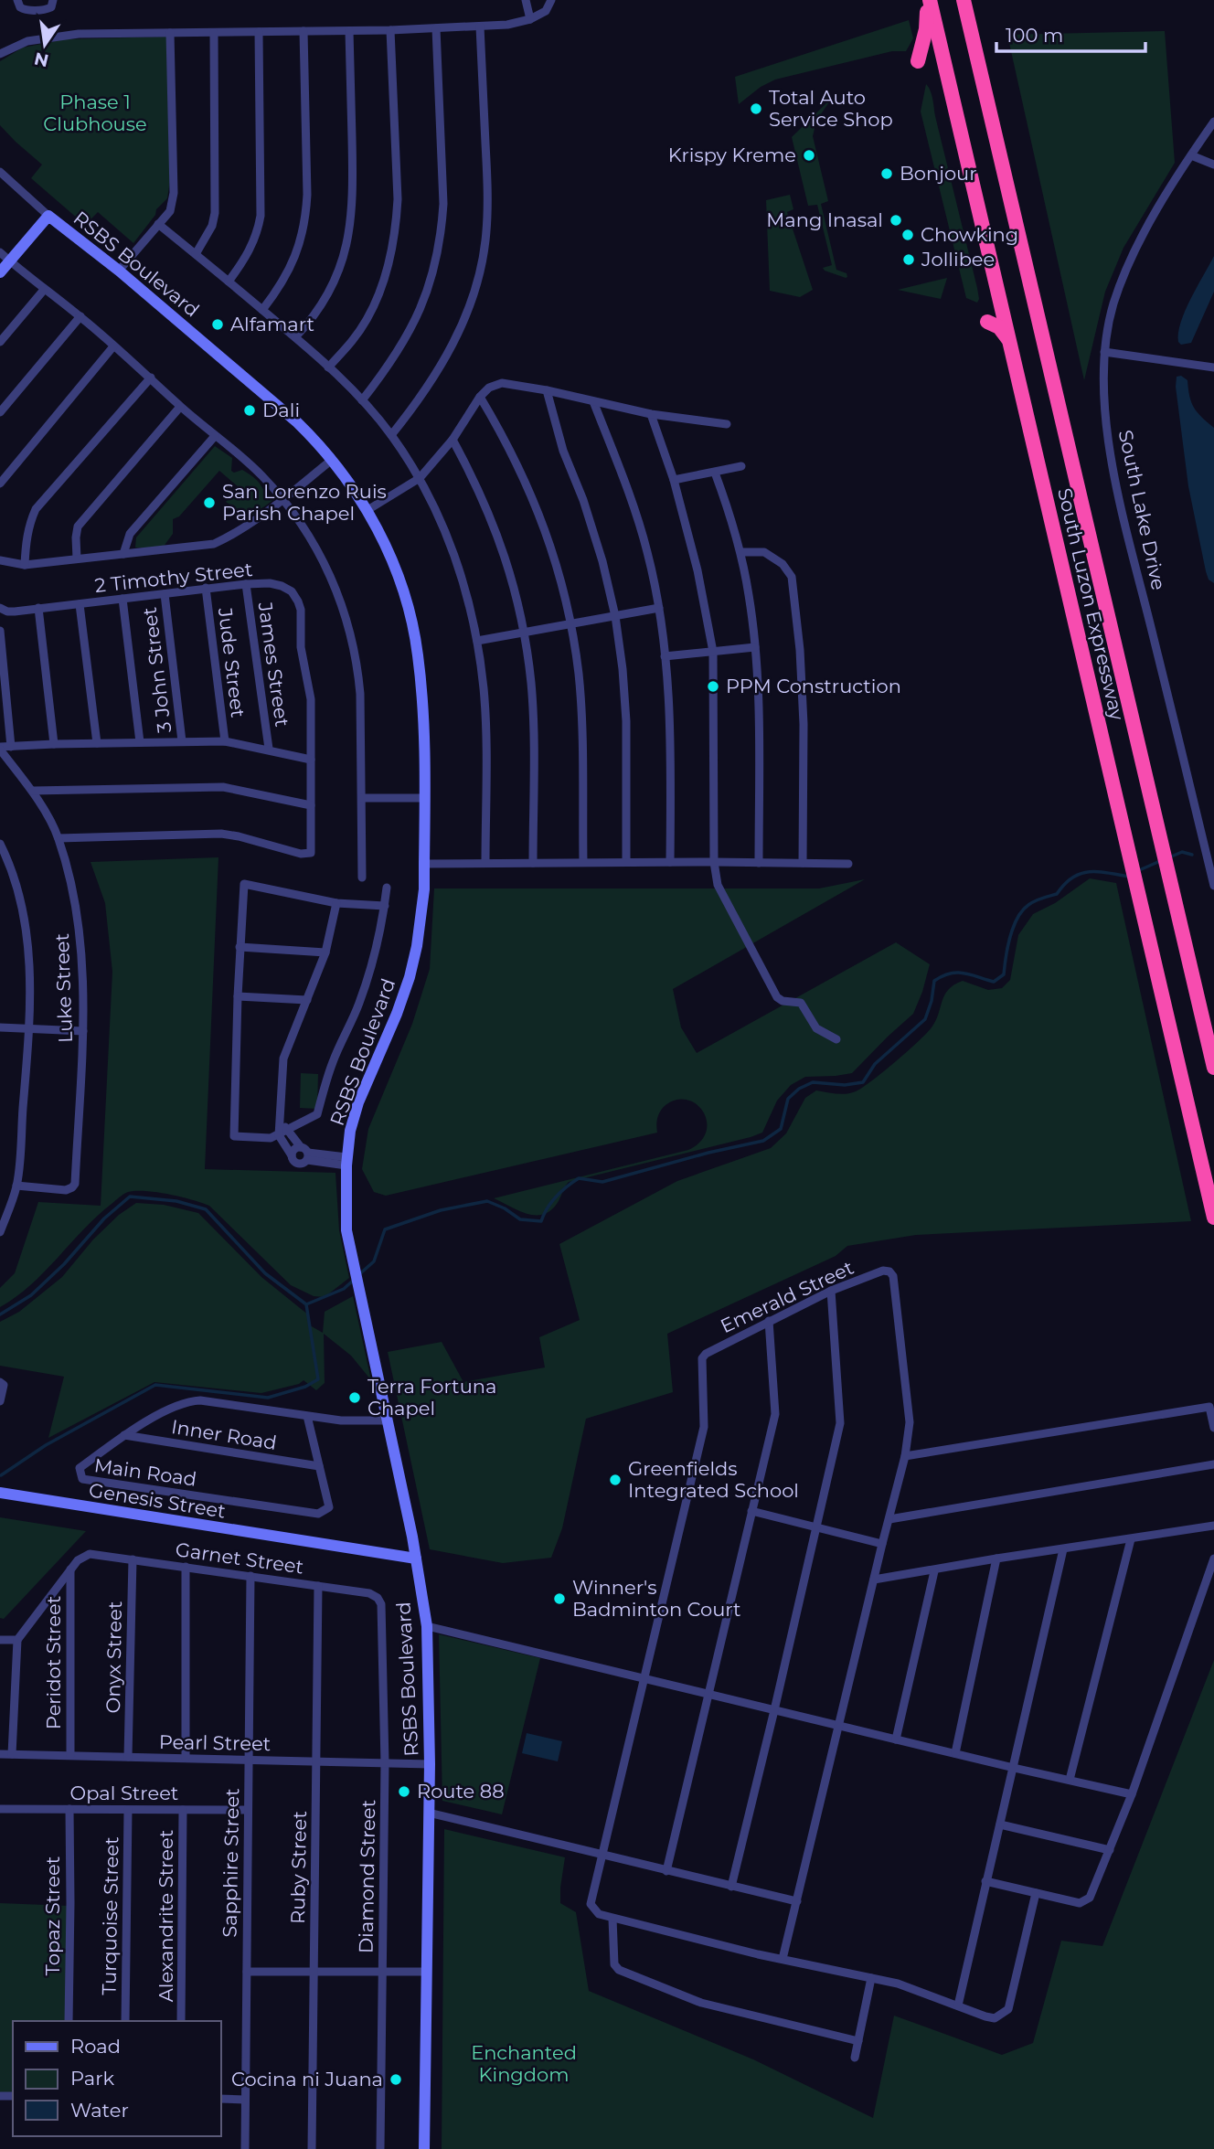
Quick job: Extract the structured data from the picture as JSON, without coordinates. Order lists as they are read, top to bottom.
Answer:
{
  "streets": {
    "highway": ["South Luzon Expressway"],
    "street": [
      "RSBS Boulevard",
      "South Lake Drive",
      "2 Timothy Street",
      "Jude Street",
      "James Street",
      "3 John Street",
      "Luke Street",
      "Emerald Street",
      "Inner Road",
      "Main Road",
      "Genesis Street",
      "Garnet Street",
      "Onyx Street",
      "Peridot Street",
      "Pearl Street",
      "Opal Street",
      "Sapphire Street",
      "Ruby Street",
      "Diamond Street",
      "Topaz Street",
      "Turquoise Street",
      "Alexandrite Street"
    ]
  },
  "crossings": [
    ["RSBS Boulevard", "Main Road"],
    ["RSBS Boulevard", "Genesis Street"],
    ["RSBS Boulevard", "Pearl Street"],
    ["2 Timothy Street", "Jude Street"],
    ["2 Timothy Street", "James Street"],
    ["2 Timothy Street", "3 John Street"],
    ["2 Timothy Street", "Luke Street"],
    ["Inner Road", "Main Road"],
    ["Garnet Street", "Onyx Street"],
    ["Garnet Street", "Peridot Street"],
    ["Garnet Street", "Sapphire Street"],
    ["Garnet Street", "Ruby Street"],
    ["Garnet Street", "Diamond Street"],
    ["Onyx Street", "Pearl Street"],
    ["Peridot Street", "Pearl Street"],
    ["Pearl Street", "Sapphire Street"],
    ["Pearl Street", "Ruby Street"],
    ["Pearl Street", "Diamond Street"],
    ["Opal Street", "Sapphire Street"],
    ["Opal Street", "Topaz Street"],
    ["Opal Street", "Turquoise Street"],
    ["Opal Street", "Alexandrite Street"]
  ],
  "parks": ["Phase 1 Clubhouse", "Enchanted Kingdom"],
  "places": [
    "Total Auto Service Shop",
    "Krispy Kreme",
    "Bonjour",
    "Mang Inasal",
    "Chowking",
    "Jollibee",
    "Alfamart",
    "Dali",
    "San Lorenzo Ruis Parish Chapel",
    "PPM Construction",
    "Terra Fortuna Chapel",
    "Greenfields Integrated School",
    "Winner's Badminton Court",
    "Route 88",
    "Cocina ni Juana"
  ],
  "legend": ["Road", "Park", "Water"],
  "scale_bar": "100 m",
  "north": "bottom"
}
